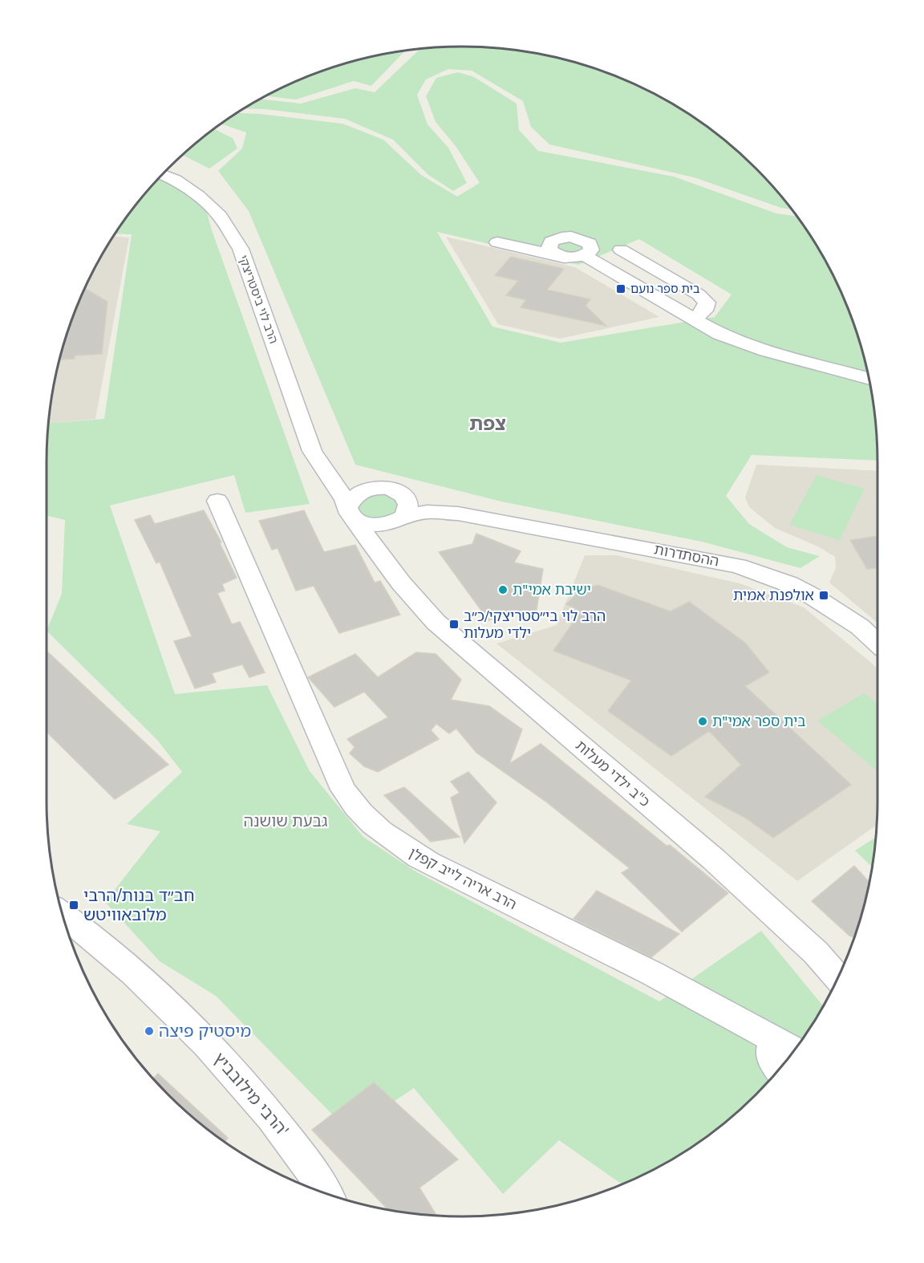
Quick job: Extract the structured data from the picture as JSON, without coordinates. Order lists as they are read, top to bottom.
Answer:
{
  "streets": {
    "street": [
      "הרב לוי ביסטריצקי",
      "ההסתדרות",
      "כ\"ב ילדי מעלות",
      "הרב אריה לייב קפלן",
      "הרבי מילובביץ'"
    ]
  },
  "crossings": [
    ["הרב לוי ביסטריצקי", "ההסתדרות"],
    ["הרב לוי ביסטריצקי", "כ\"ב ילדי מעלות"],
    ["ההסתדרות", "כ\"ב ילדי מעלות"]
  ],
  "districts": ["צפת", "גבעת שושנה"],
  "places": {
    "transit": [
      "בית ספר נועם",
      "אולפנת אמית",
      "הרב לוי בי״סטריצקי/כ״ב ילדי מעלות",
      "חב״ד בנות/הרבי מלובאוויטש"
    ],
    "other": ["ישיבת אמי\"ת", "בית ספר אמי\"ת", "מיסטיק פיצה"]
  }
}
